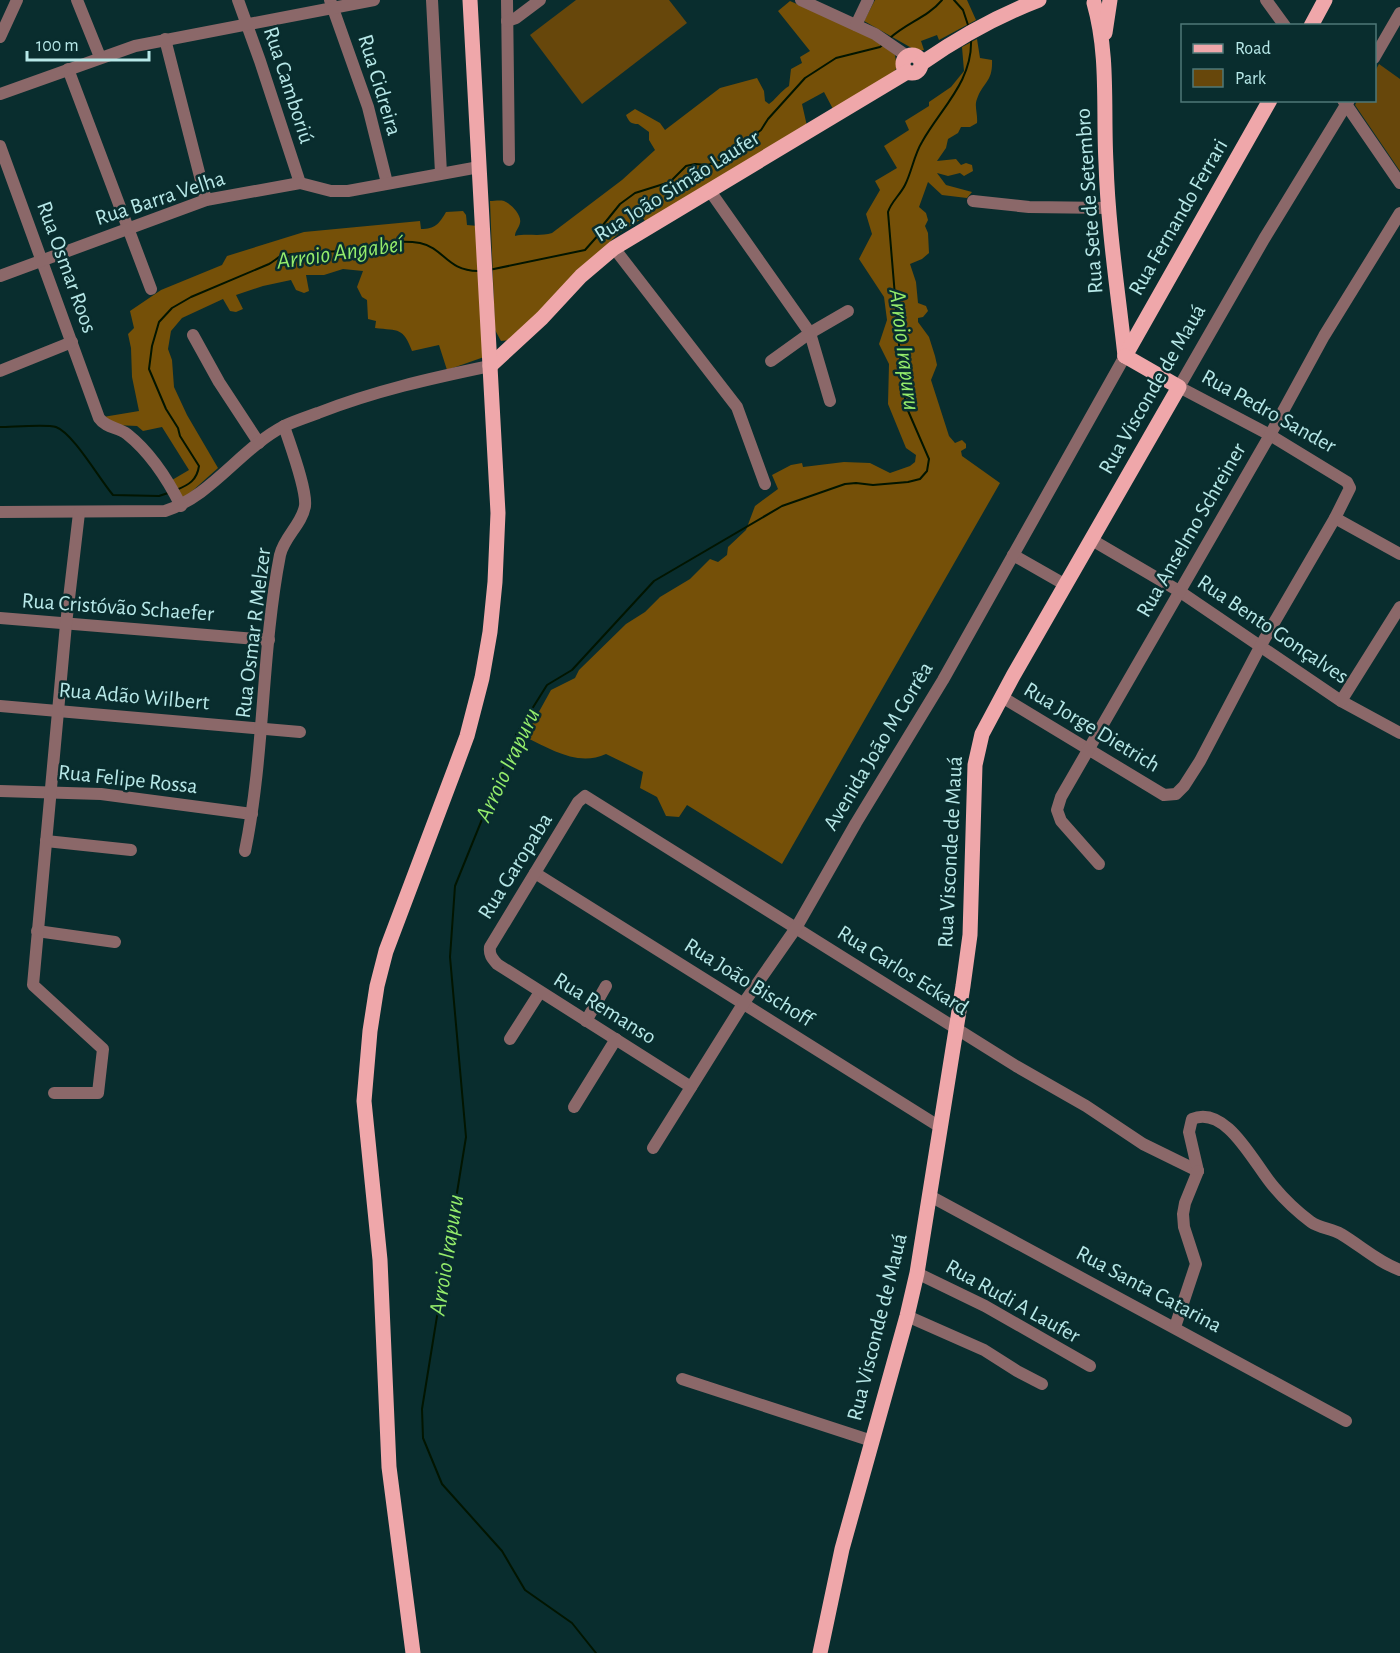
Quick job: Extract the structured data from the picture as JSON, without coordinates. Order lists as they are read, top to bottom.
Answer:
{
  "streets": {
    "main road": [
      "Rua João Simão Laufer",
      "Rua Sete de Setembro",
      "Rua Fernando Ferrari",
      "Rua Visconde de Mauá",
      "Rua Pedro Sander"
    ],
    "street": [
      "Rua Camboriú",
      "Rua Cidreira",
      "Rua Barra Velha",
      "Rua Osmar Roos",
      "Rua Anselmo Schreiner",
      "Rua Cristóvão Schaefer",
      "Rua Bento Gonçalves",
      "Rua Osmar R Melzer",
      "Rua Adão Wilbert",
      "Rua Jorge Dietrich",
      "Avenida João M Corrêa",
      "Rua Felipe Rossa",
      "Rua Garopaba",
      "Rua Carlos Eckard",
      "Rua João Bischoff",
      "Rua Remanso",
      "Rua Santa Catarina",
      "Rua Rudi A Laufer"
    ]
  },
  "crossings": [
    ["Rua Camboriú", "Rua Barra Velha"],
    ["Rua Cidreira", "Rua Barra Velha"],
    ["Rua Barra Velha", "Rua Osmar Roos"],
    ["Rua Sete de Setembro", "Rua Fernando Ferrari"],
    ["Rua Sete de Setembro", "Rua Pedro Sander"],
    ["Rua Sete de Setembro", "Avenida João M Corrêa"],
    ["Rua Fernando Ferrari", "Rua Pedro Sander"],
    ["Rua Fernando Ferrari", "Avenida João M Corrêa"],
    ["Rua Visconde de Mauá", "Rua Pedro Sander"],
    ["Rua Visconde de Mauá", "Rua Bento Gonçalves"],
    ["Rua Visconde de Mauá", "Rua Jorge Dietrich"],
    ["Rua Visconde de Mauá", "Rua Carlos Eckard"],
    ["Rua Visconde de Mauá", "Rua João Bischoff"],
    ["Rua Visconde de Mauá", "Rua Santa Catarina"],
    ["Rua Visconde de Mauá", "Rua Rudi A Laufer"],
    ["Rua Pedro Sander", "Rua Anselmo Schreiner"],
    ["Rua Pedro Sander", "Avenida João M Corrêa"],
    ["Rua Anselmo Schreiner", "Rua Bento Gonçalves"],
    ["Rua Anselmo Schreiner", "Rua Jorge Dietrich"],
    ["Rua Cristóvão Schaefer", "Rua Osmar R Melzer"],
    ["Rua Bento Gonçalves", "Rua Jorge Dietrich"],
    ["Rua Osmar R Melzer", "Rua Adão Wilbert"],
    ["Rua Osmar R Melzer", "Rua Felipe Rossa"],
    ["Avenida João M Corrêa", "Rua Carlos Eckard"],
    ["Avenida João M Corrêa", "Rua João Bischoff"],
    ["Avenida João M Corrêa", "Rua Remanso"],
    ["Rua Garopaba", "Rua Carlos Eckard"],
    ["Rua Garopaba", "Rua João Bischoff"],
    ["Rua Garopaba", "Rua Remanso"]
  ],
  "water": ["Arroio Angabeí", "Arroio Irapuru"],
  "legend": ["Road", "Park"],
  "scale_bar": "100 m"
}
